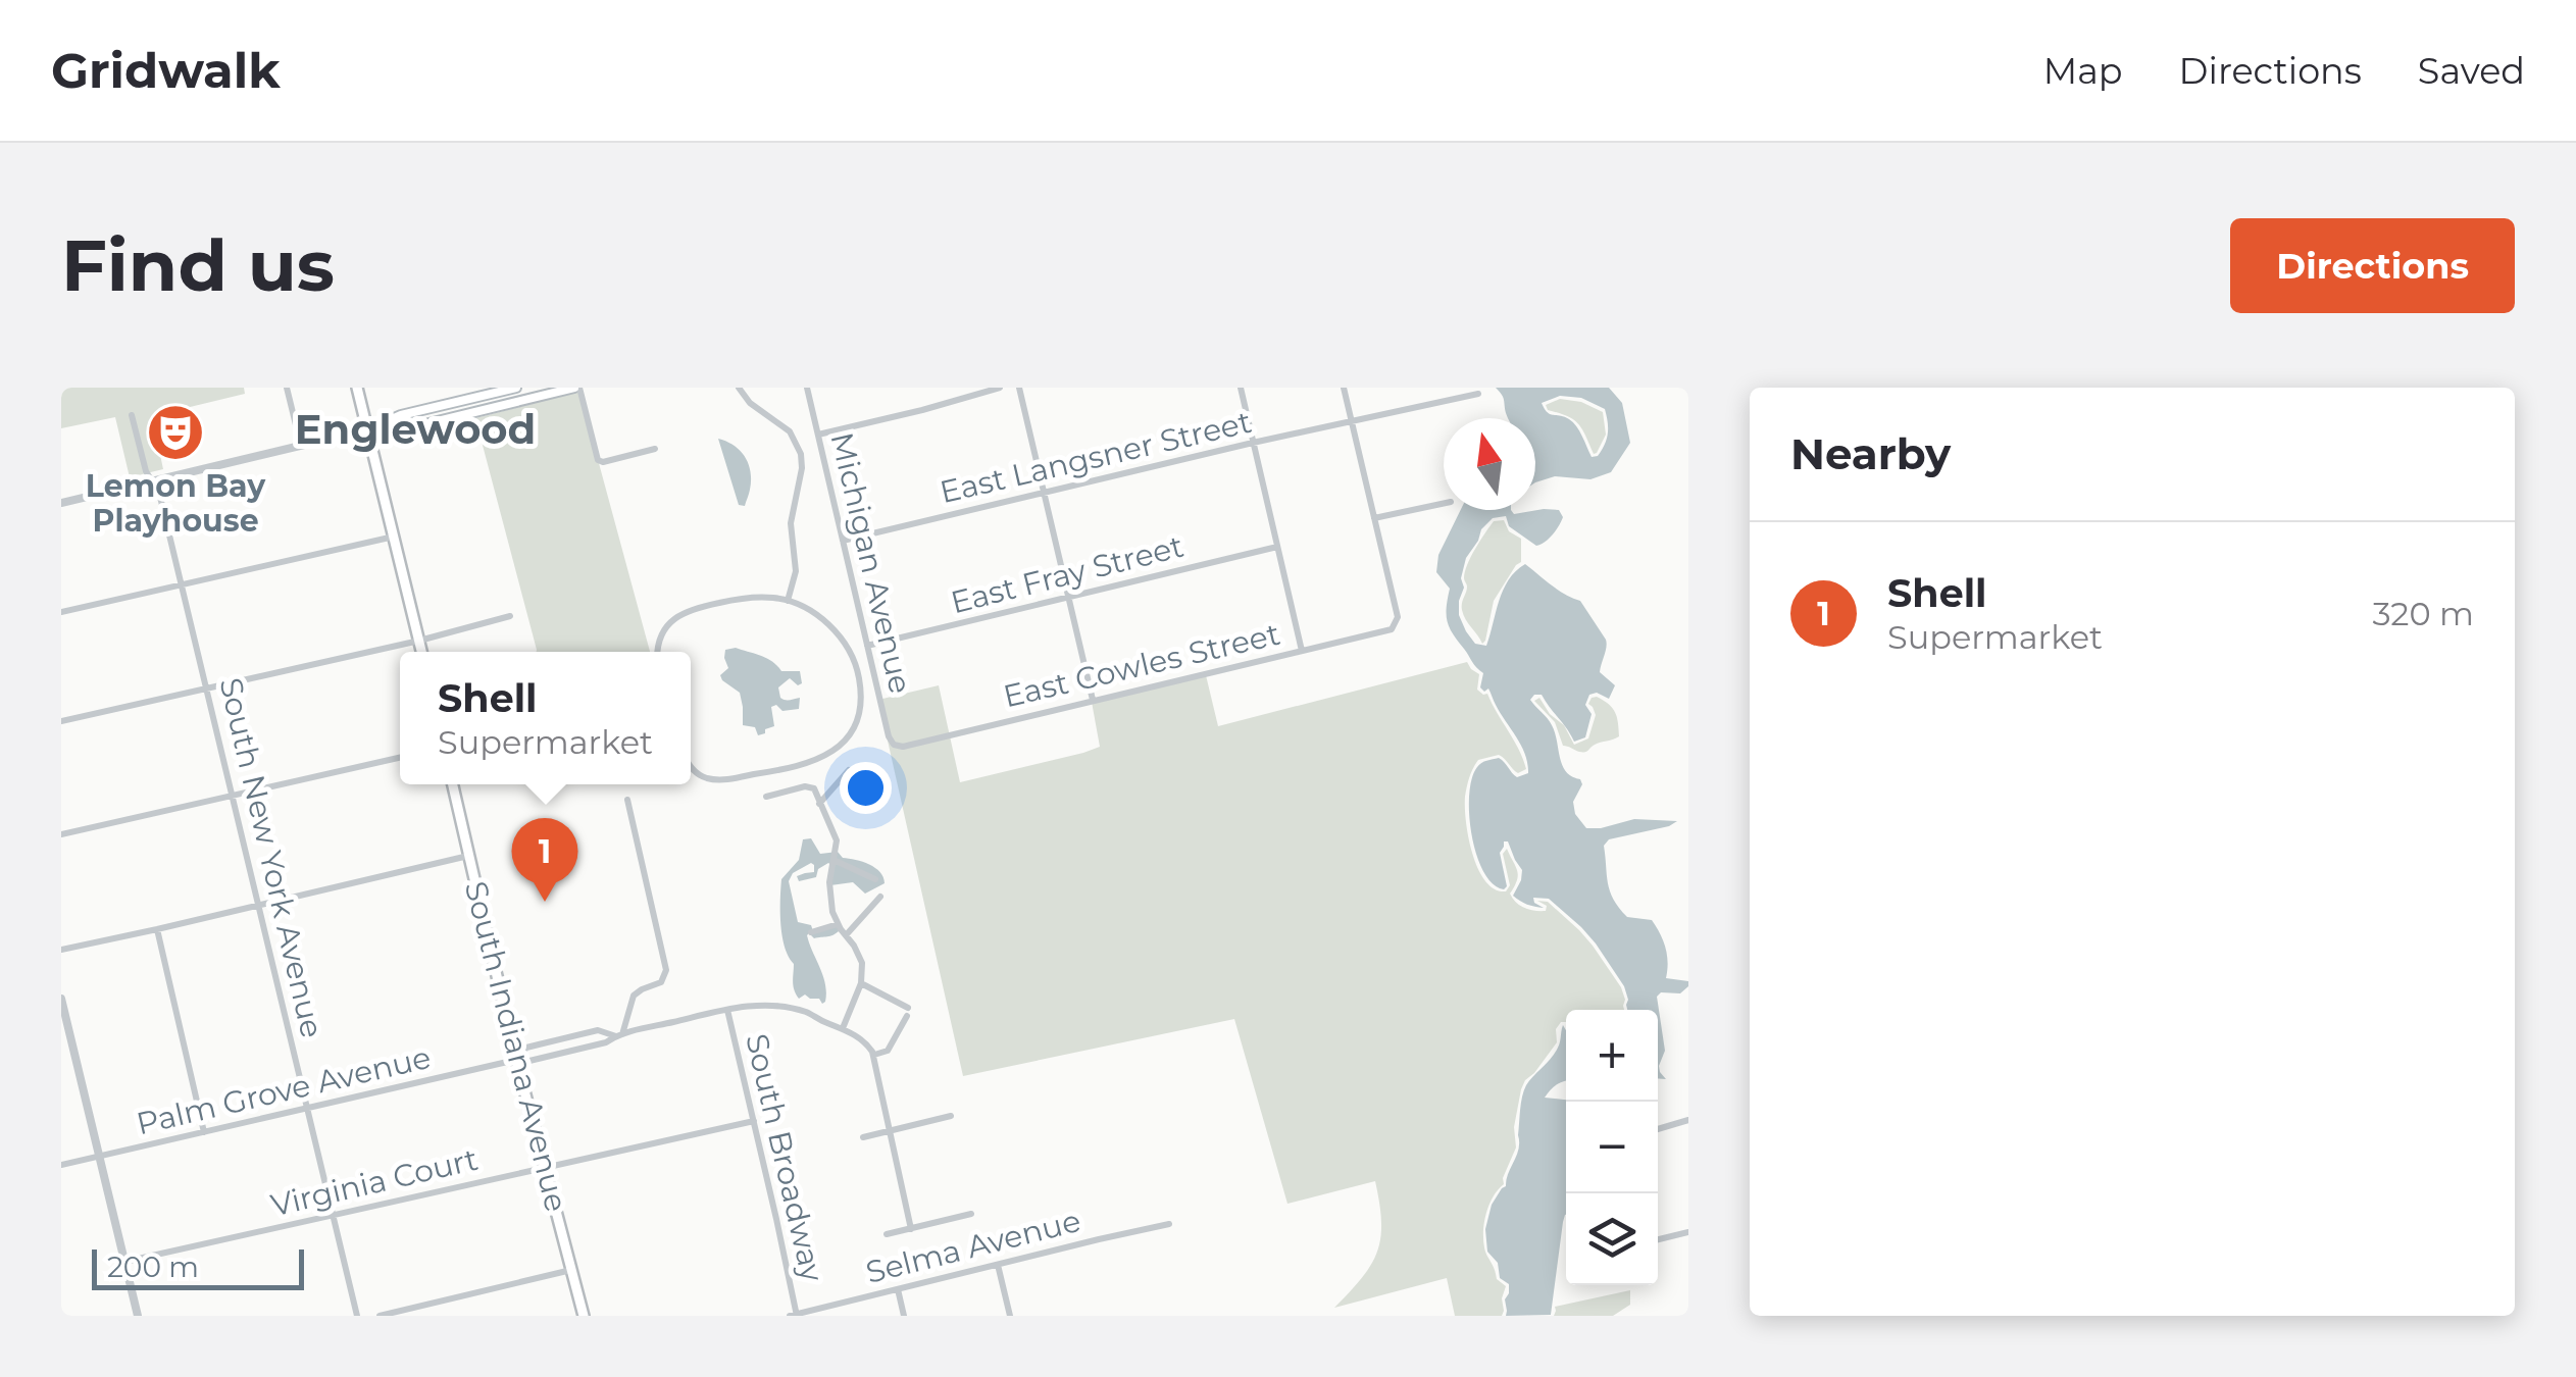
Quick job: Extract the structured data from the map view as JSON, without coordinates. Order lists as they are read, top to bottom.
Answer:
{
  "streets": {
    "main road": ["South Indiana Avenue"],
    "street": [
      "East Langsner Street",
      "Michigan Avenue",
      "East Fray Street",
      "East Cowles Street",
      "South New York Avenue",
      "Palm Grove Avenue",
      "South Broadway",
      "Virginia Court",
      "Selma Avenue"
    ]
  },
  "crossings": [
    ["East Langsner Street", "Michigan Avenue"],
    ["Michigan Avenue", "East Fray Street"],
    ["Michigan Avenue", "East Cowles Street"],
    ["South New York Avenue", "Palm Grove Avenue"],
    ["South New York Avenue", "Virginia Court"],
    ["South Indiana Avenue", "Palm Grove Avenue"],
    ["South Indiana Avenue", "Virginia Court"],
    ["South Broadway", "Virginia Court"],
    ["South Broadway", "Selma Avenue"]
  ],
  "districts": ["Englewood"],
  "places": {
    "theatre": ["Lemon Bay Playhouse"]
  },
  "scale_bar": "200 m",
  "north": "top",
  "page": {
    "header": "Gridwalk",
    "nav": ["Map", "Directions", "Saved"],
    "buttons": "Directions",
    "title": "Find us",
    "heading": "Nearby",
    "list": [
      {
        "mark": "1",
        "name": "Shell",
        "note": "Supermarket",
        "value": "320 m"
      }
    ],
    "popup": ["Shell", "Supermarket"],
    "pins": "1",
    "map_buttons": ["+", "−"],
    "scale": "200 m"
  }
}
